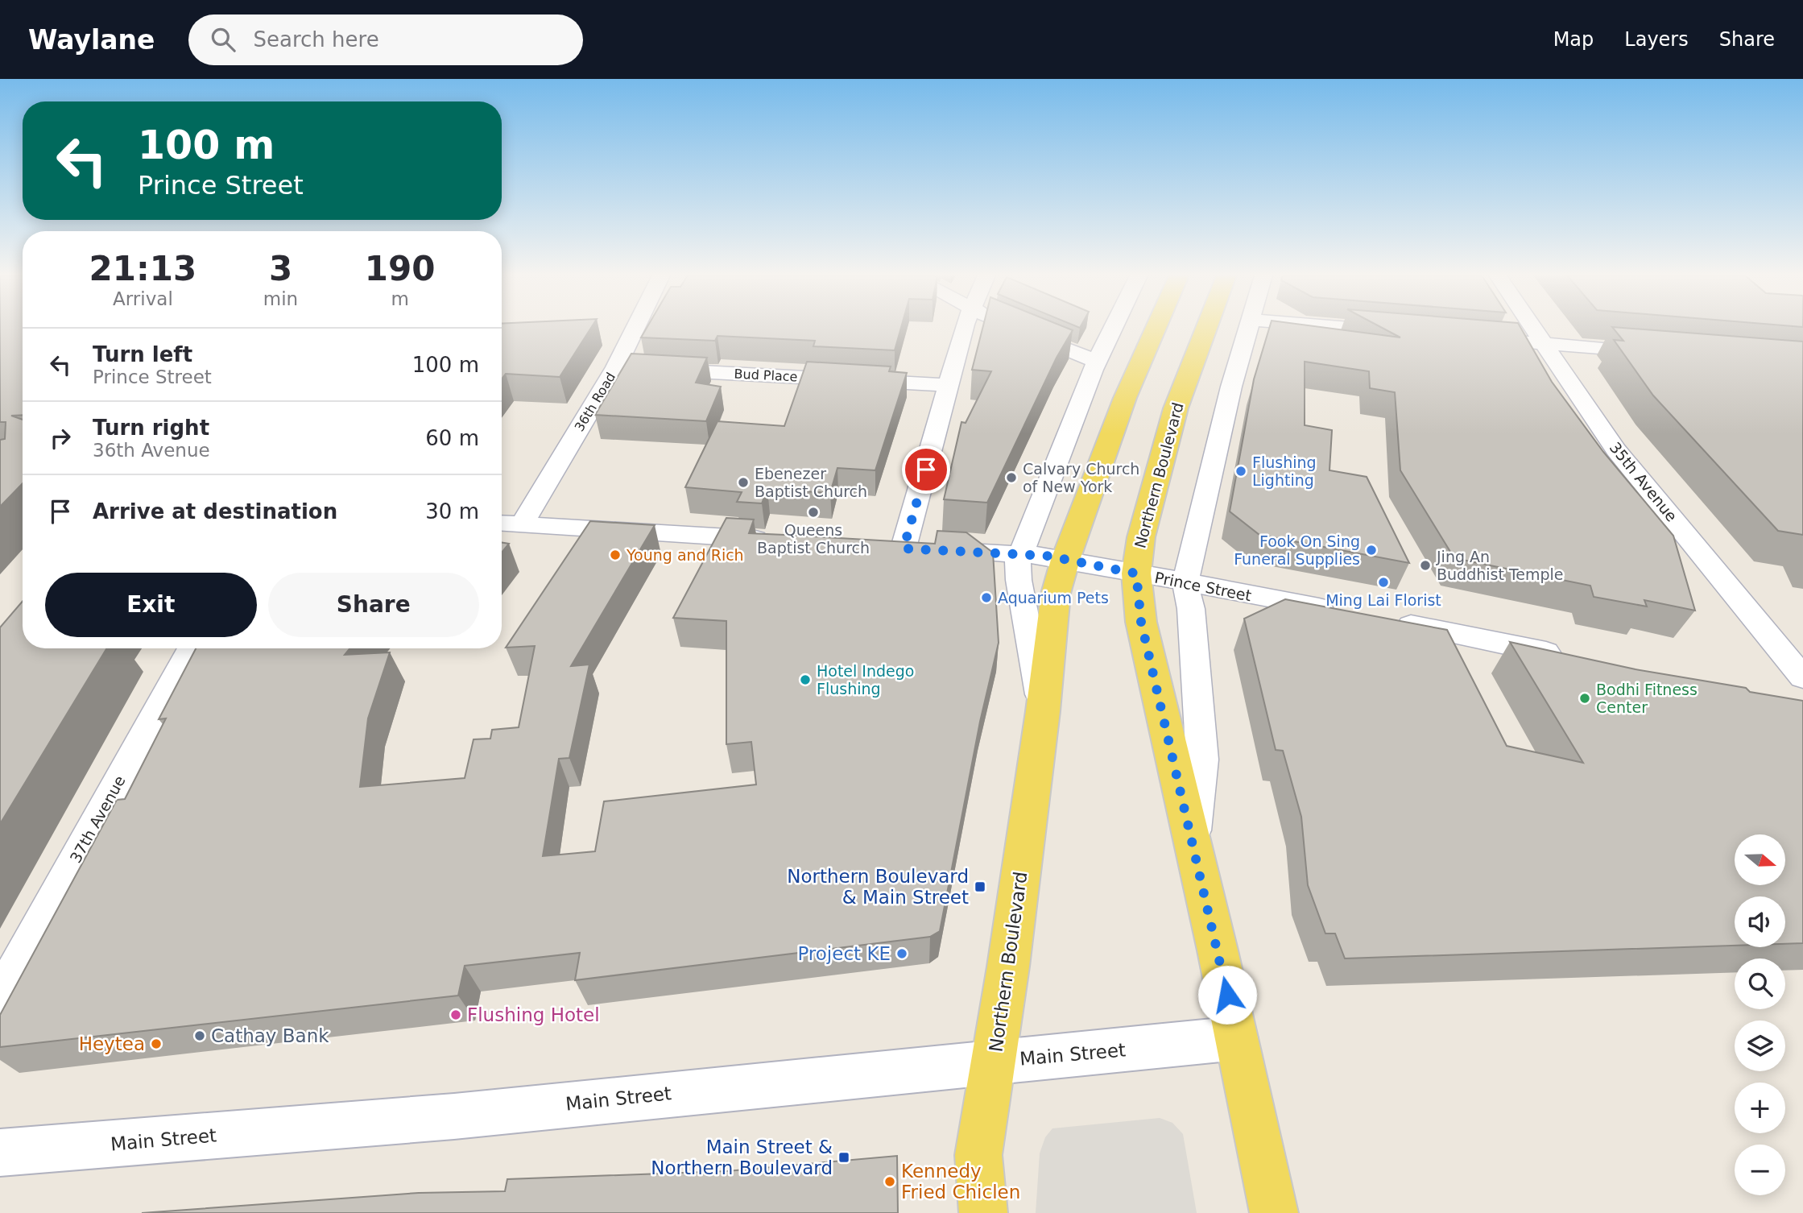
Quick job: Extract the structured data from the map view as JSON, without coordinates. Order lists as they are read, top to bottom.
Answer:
{
  "streets": {
    "main road": ["Northern Boulevard", "Main Street"],
    "street": [
      "Bud Place",
      "36th Road",
      "35th Avenue",
      "Prince Street",
      "37th Avenue"
    ]
  },
  "crossings": [
    ["Bud Place", "36th Road"],
    ["Bud Place", "Prince Street"],
    ["Northern Boulevard", "Prince Street"],
    ["Northern Boulevard", "Main Street"]
  ],
  "places": {
    "other": [
      "Flushing Lighting",
      "Calvary Church of New York",
      "Ebenezer Baptist Church",
      "Queens Baptist Church",
      "Fook On Sing Funeral Supplies",
      "Young and Rich",
      "Jing An Buddhist Temple",
      "Ming Lai Florist",
      "Aquarium Pets",
      "Hotel Indego Flushing",
      "Bodhi Fitness Center",
      "Project KE",
      "Flushing Hotel",
      "Cathay Bank",
      "Heytea",
      "Kennedy Fried Chiclen"
    ],
    "transit": ["Northern Boulevard & Main Street", "Main Street & Northern Boulevard"]
  },
  "north": "right",
  "page": {
    "header": "Waylane",
    "search": "Search here",
    "nav": ["Map", "Layers", "Share"],
    "turn": ["100 m", "Prince Street"],
    "eta": [
      "21:13",
      "Arrival",
      "3",
      "min",
      "190",
      "m"
    ],
    "list": [
      {
        "name": "Turn left",
        "note": "Prince Street",
        "value": "100 m"
      },
      {
        "name": "Turn right",
        "note": "36th Avenue",
        "value": "60 m"
      },
      {
        "name": "Arrive at destination",
        "value": "30 m"
      }
    ],
    "buttons": ["Exit", "Share"],
    "map_buttons": ["+", "−"]
  }
}
